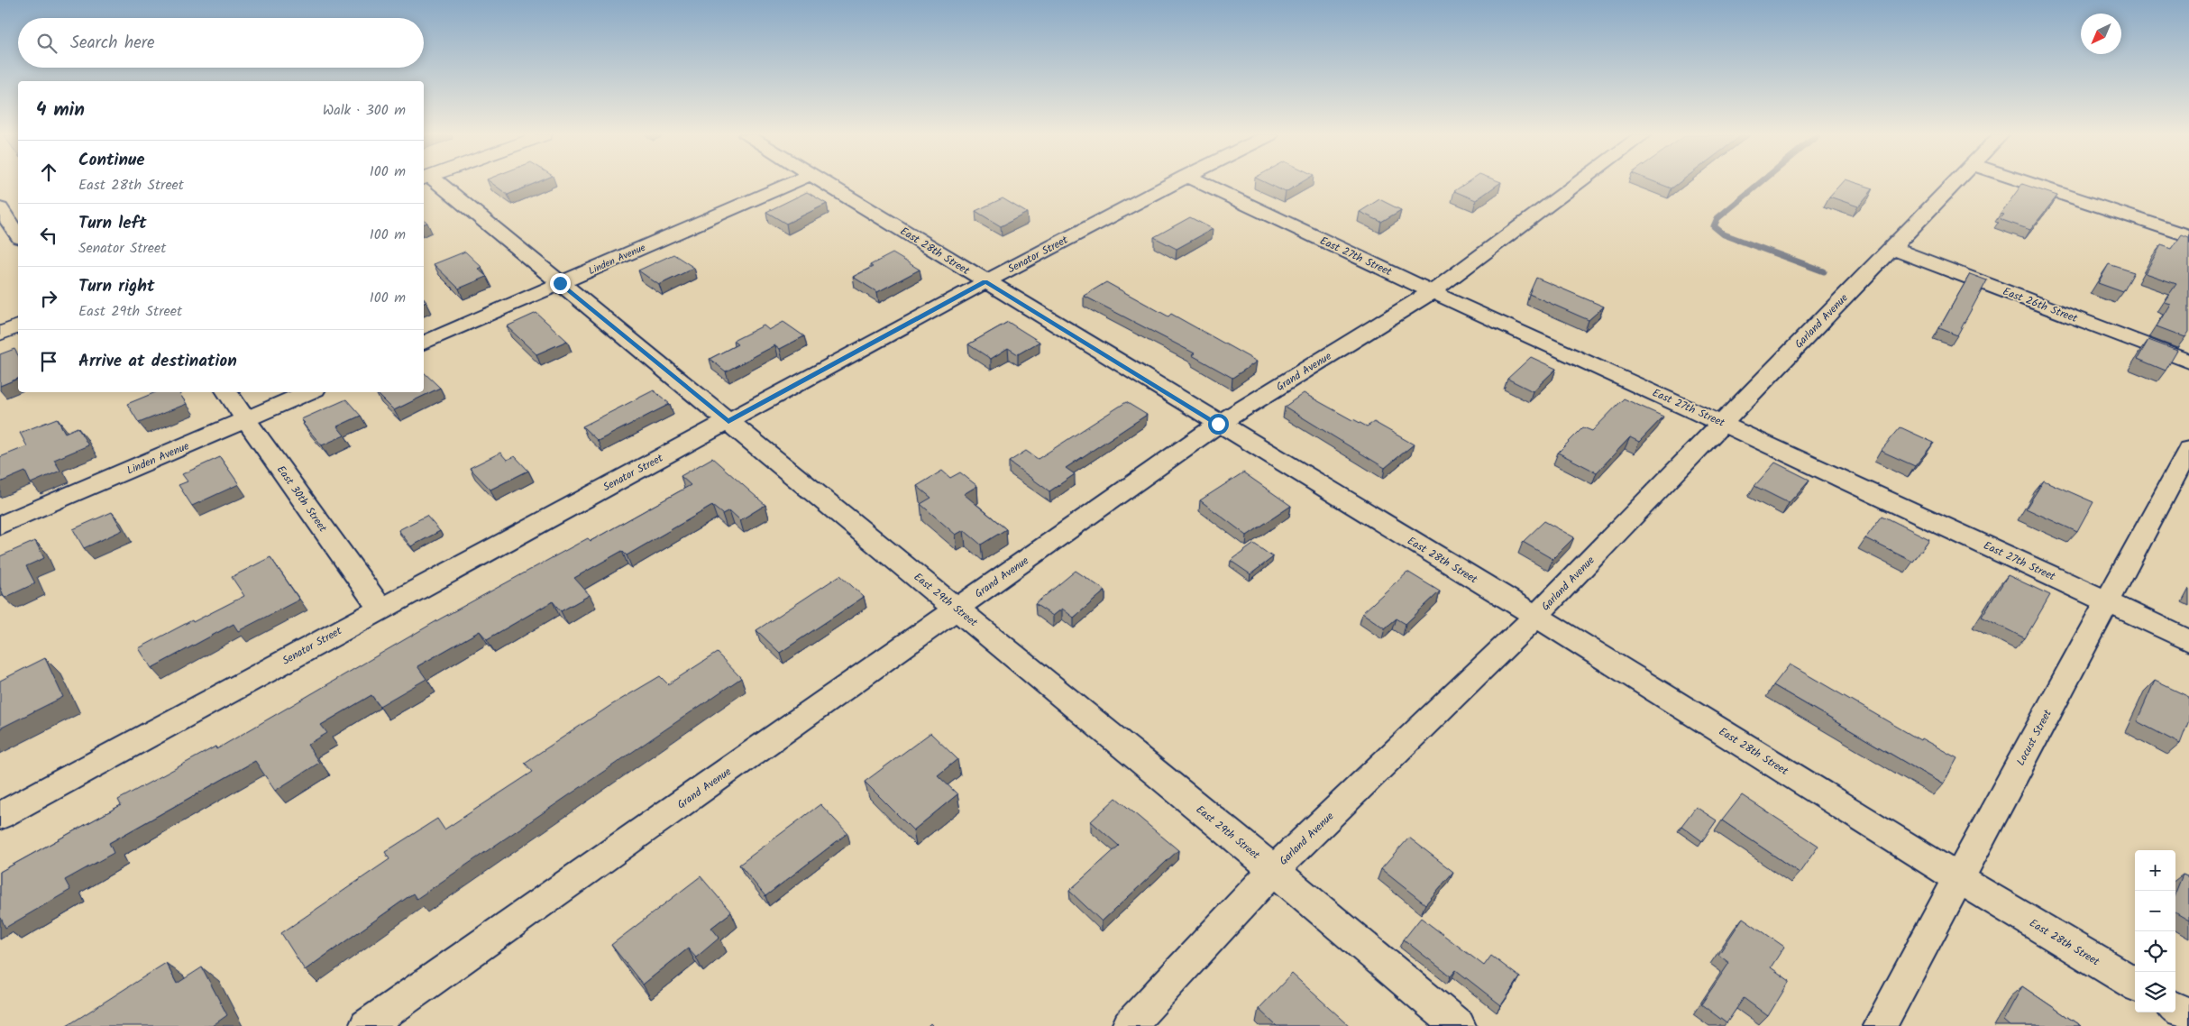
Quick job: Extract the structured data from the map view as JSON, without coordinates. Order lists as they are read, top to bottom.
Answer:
{
  "streets": {
    "street": [
      "East 28th Street",
      "Senator Street",
      "East 27th Street",
      "Linden Avenue",
      "East 26th Street",
      "Garland Avenue",
      "Grand Avenue",
      "East 30th Street",
      "East 29th Street",
      "Locust Street"
    ]
  },
  "crossings": [
    ["East 28th Street", "Senator Street"],
    ["East 28th Street", "Garland Avenue"],
    ["East 28th Street", "Grand Avenue"],
    ["East 28th Street", "Locust Street"],
    ["Senator Street", "East 30th Street"],
    ["Senator Street", "East 29th Street"],
    ["East 27th Street", "Garland Avenue"],
    ["East 27th Street", "Grand Avenue"],
    ["East 27th Street", "Locust Street"],
    ["Linden Avenue", "East 30th Street"],
    ["Linden Avenue", "East 29th Street"],
    ["East 26th Street", "Garland Avenue"],
    ["Garland Avenue", "East 29th Street"],
    ["Grand Avenue", "East 29th Street"]
  ],
  "north": "bottom left",
  "page": {
    "search": "Search here",
    "heading": ["4 min", "Walk · 300 m"],
    "list": [
      ["Continue", "East 28th Street", "100 m"],
      ["Turn left", "Senator Street", "100 m"],
      ["Turn right", "East 29th Street", "100 m"],
      "Arrive at destination"
    ],
    "map_buttons": ["+", "−"]
  }
}
